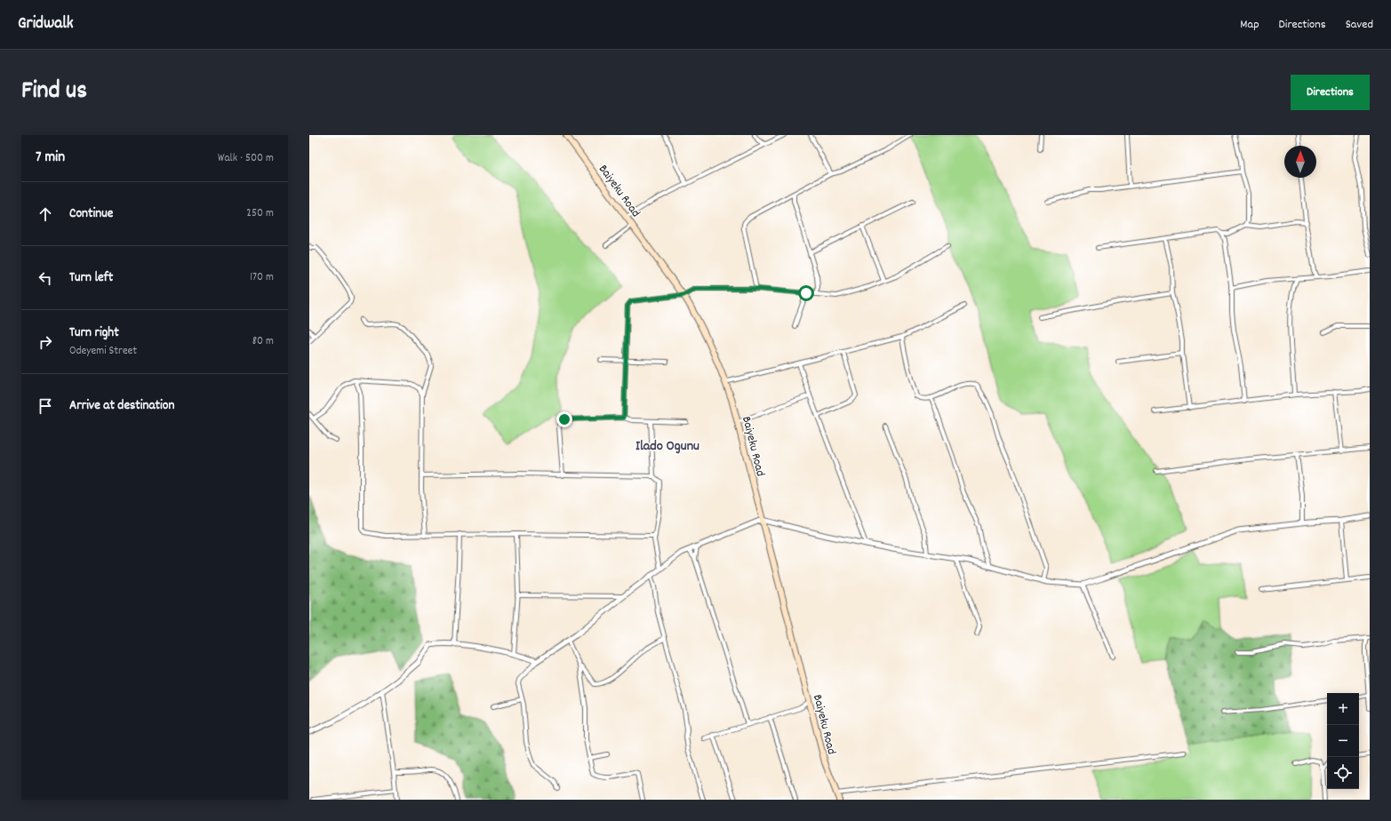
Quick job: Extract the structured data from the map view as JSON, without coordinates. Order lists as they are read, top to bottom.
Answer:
{
  "streets": {
    "main road": ["Baiyeku Road"]
  },
  "districts": ["Ilado Ogunu"],
  "north": "top",
  "page": {
    "header": "Gridwalk",
    "nav": ["Map", "Directions", "Saved"],
    "title": "Find us",
    "buttons": "Directions",
    "heading": ["7 min", "Walk · 500 m"],
    "list": [
      ["Continue", "250 m"],
      ["Turn left", "170 m"],
      ["Turn right", "Odeyemi Street", "80 m"],
      "Arrive at destination"
    ],
    "map_buttons": ["+", "−"]
  }
}
